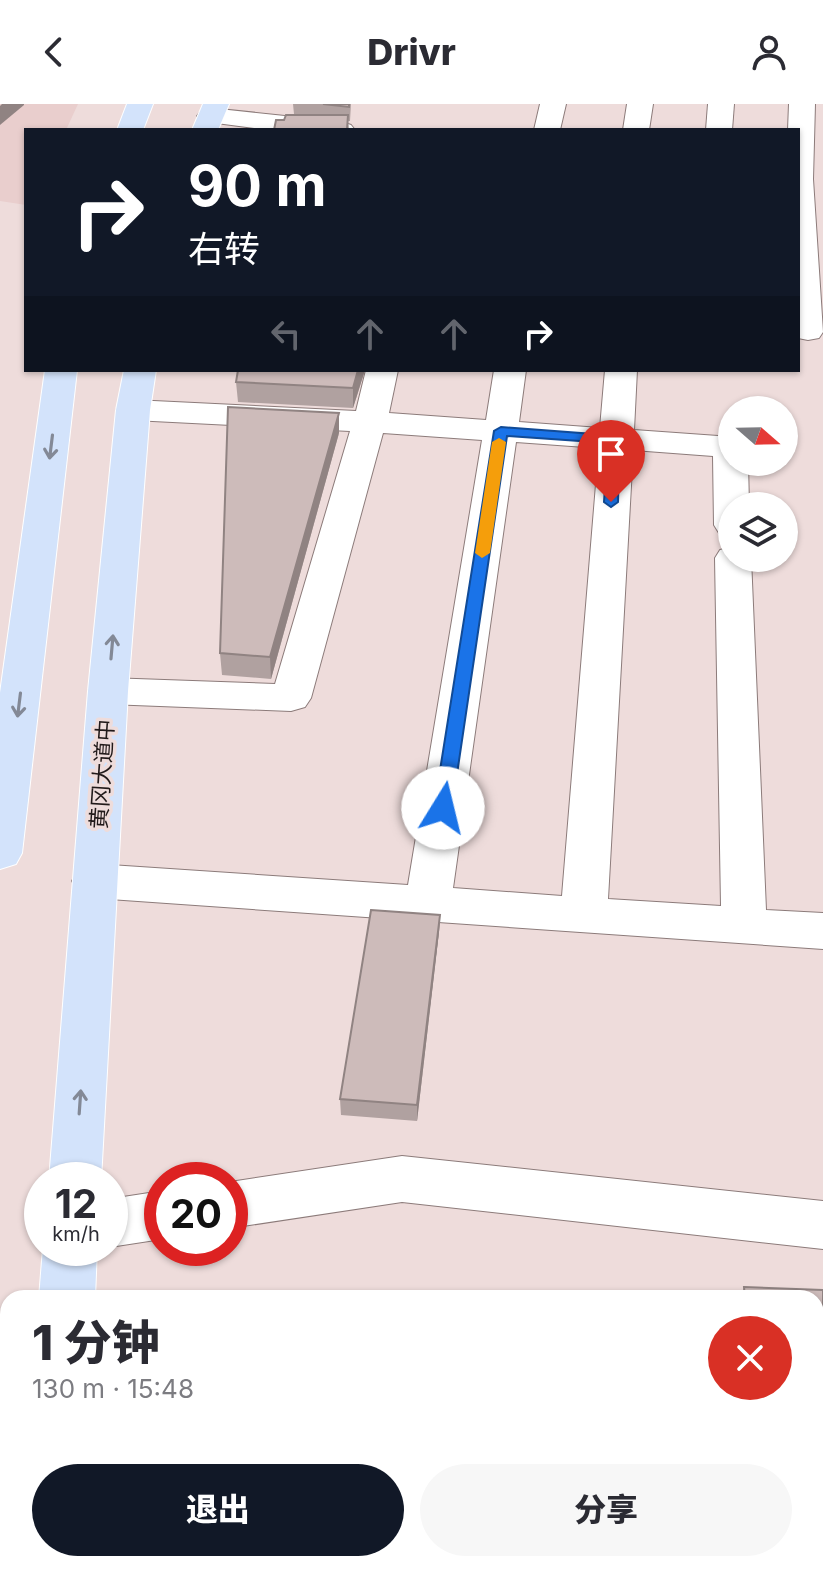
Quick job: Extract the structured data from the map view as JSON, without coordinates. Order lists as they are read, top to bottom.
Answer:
{
  "streets": {
    "main road": ["黄冈大道中"]
  },
  "north": "right",
  "page": {
    "header": "Drivr",
    "turn": ["90 m", "右转"],
    "speed": "12 km/h",
    "limit": "20",
    "heading": ["1 分钟", "130 m · 15:48"],
    "buttons": ["退出", "分享"]
  }
}
